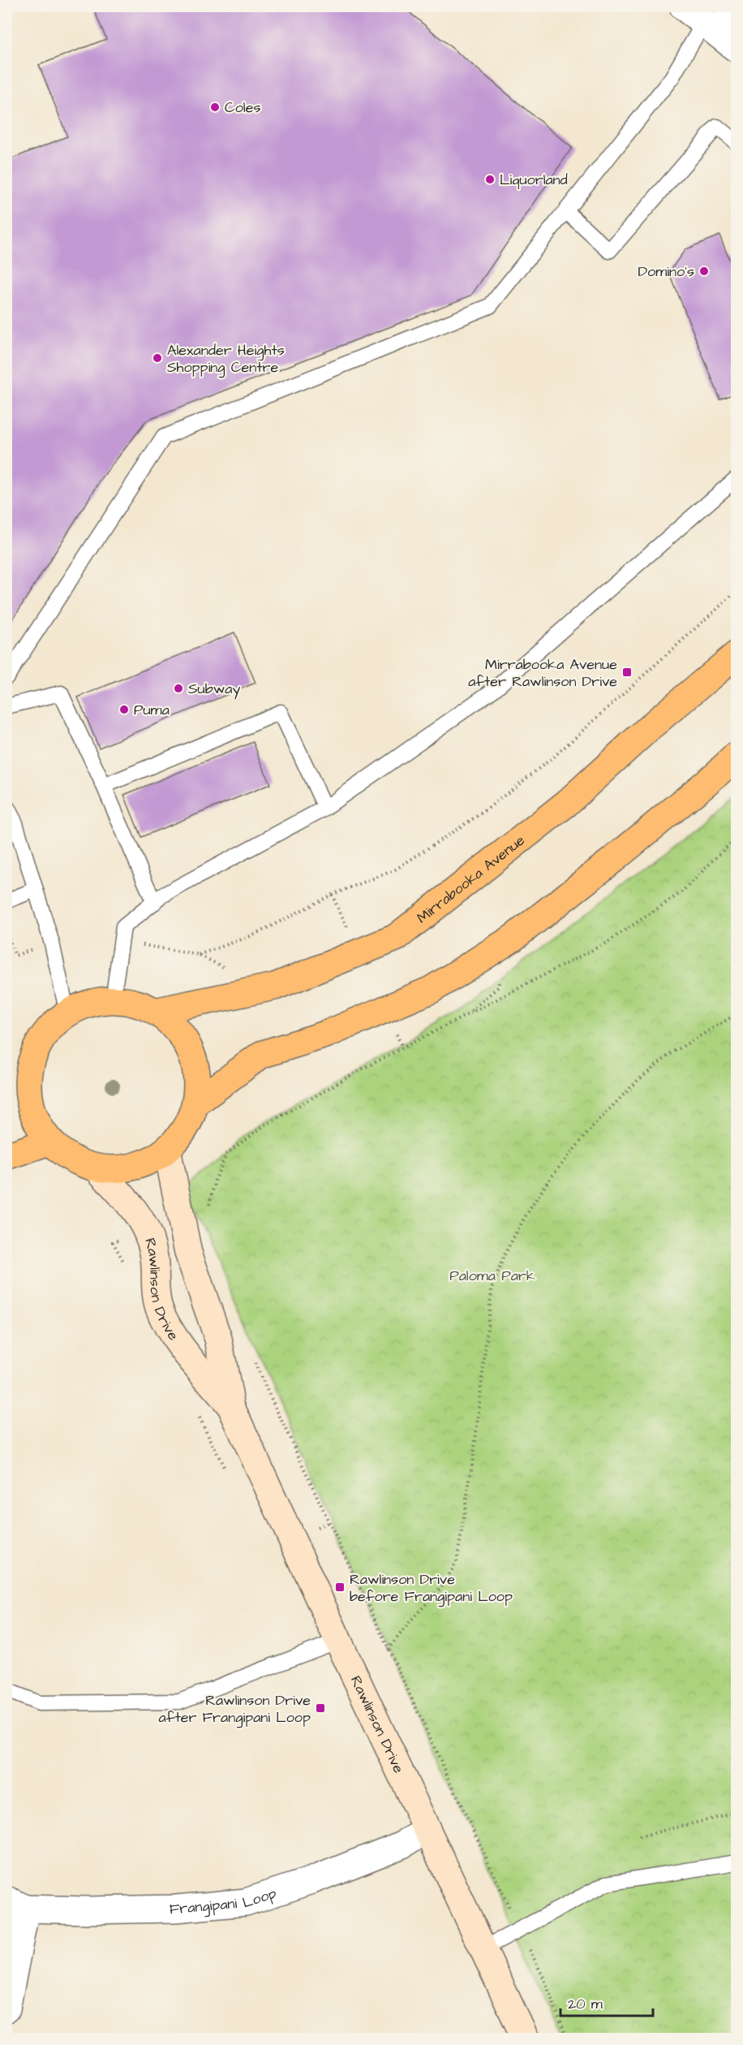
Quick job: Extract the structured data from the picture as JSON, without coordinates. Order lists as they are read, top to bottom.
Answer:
{
  "streets": {
    "main road": ["Mirrabooka Avenue"],
    "street": ["Rawlinson Drive", "Frangipani Loop"]
  },
  "crossings": [
    ["Mirrabooka Avenue", "Rawlinson Drive"],
    ["Rawlinson Drive", "Frangipani Loop"]
  ],
  "parks": ["Paloma Park"],
  "places": {
    "other": [
      "Coles",
      "Liquorland",
      "Domino's",
      "Alexander Heights Shopping Centre",
      "Subway",
      "Puma"
    ],
    "transit": ["Mirrabooka Avenue after Rawlinson Drive", "Rawlinson Drive before Frangipani Loop", "Rawlinson Drive after Frangipani Loop"]
  },
  "scale_bar": "20 m"
}
